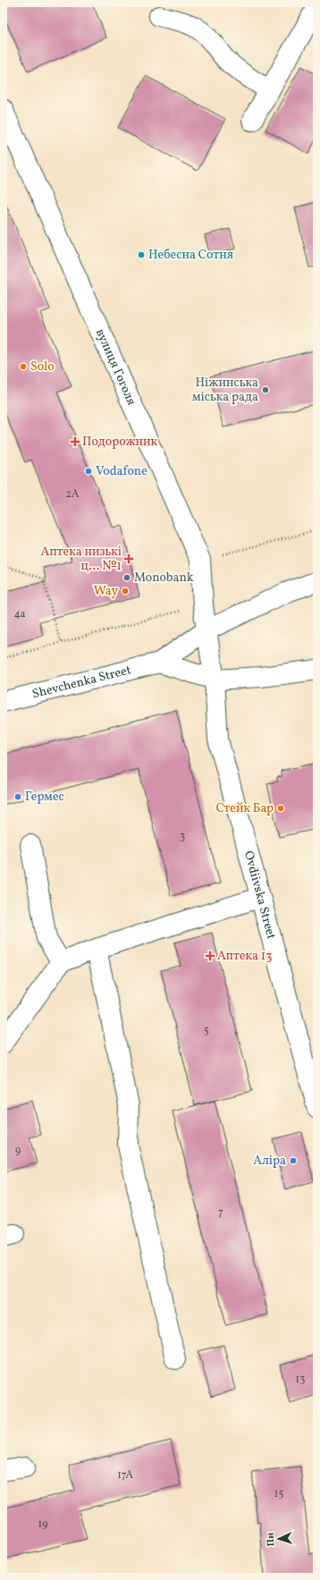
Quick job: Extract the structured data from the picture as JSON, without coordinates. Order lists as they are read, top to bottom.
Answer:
{
  "streets": {
    "main road": ["вулиця Гоголя", "Shevchenka Street", "Ovdiivska Street"]
  },
  "crossings": [
    ["вулиця Гоголя", "Ovdiivska Street"]
  ],
  "places": {
    "other": [
      "Небесна Сотня",
      "Solo",
      "Ніжинська міська рада",
      "Vodafone",
      "Monobank",
      "Way",
      "Гермес",
      "Стейк Бар",
      "Аліра"
    ],
    "health": ["Подорожник", "Аптека низькі ц... №1", "Аптека 13"]
  },
  "house_numbers": [
    "2А",
    "4а",
    "3",
    "5",
    "9",
    "7",
    "13",
    "17А",
    "15",
    "19"
  ],
  "north": "left"
}
